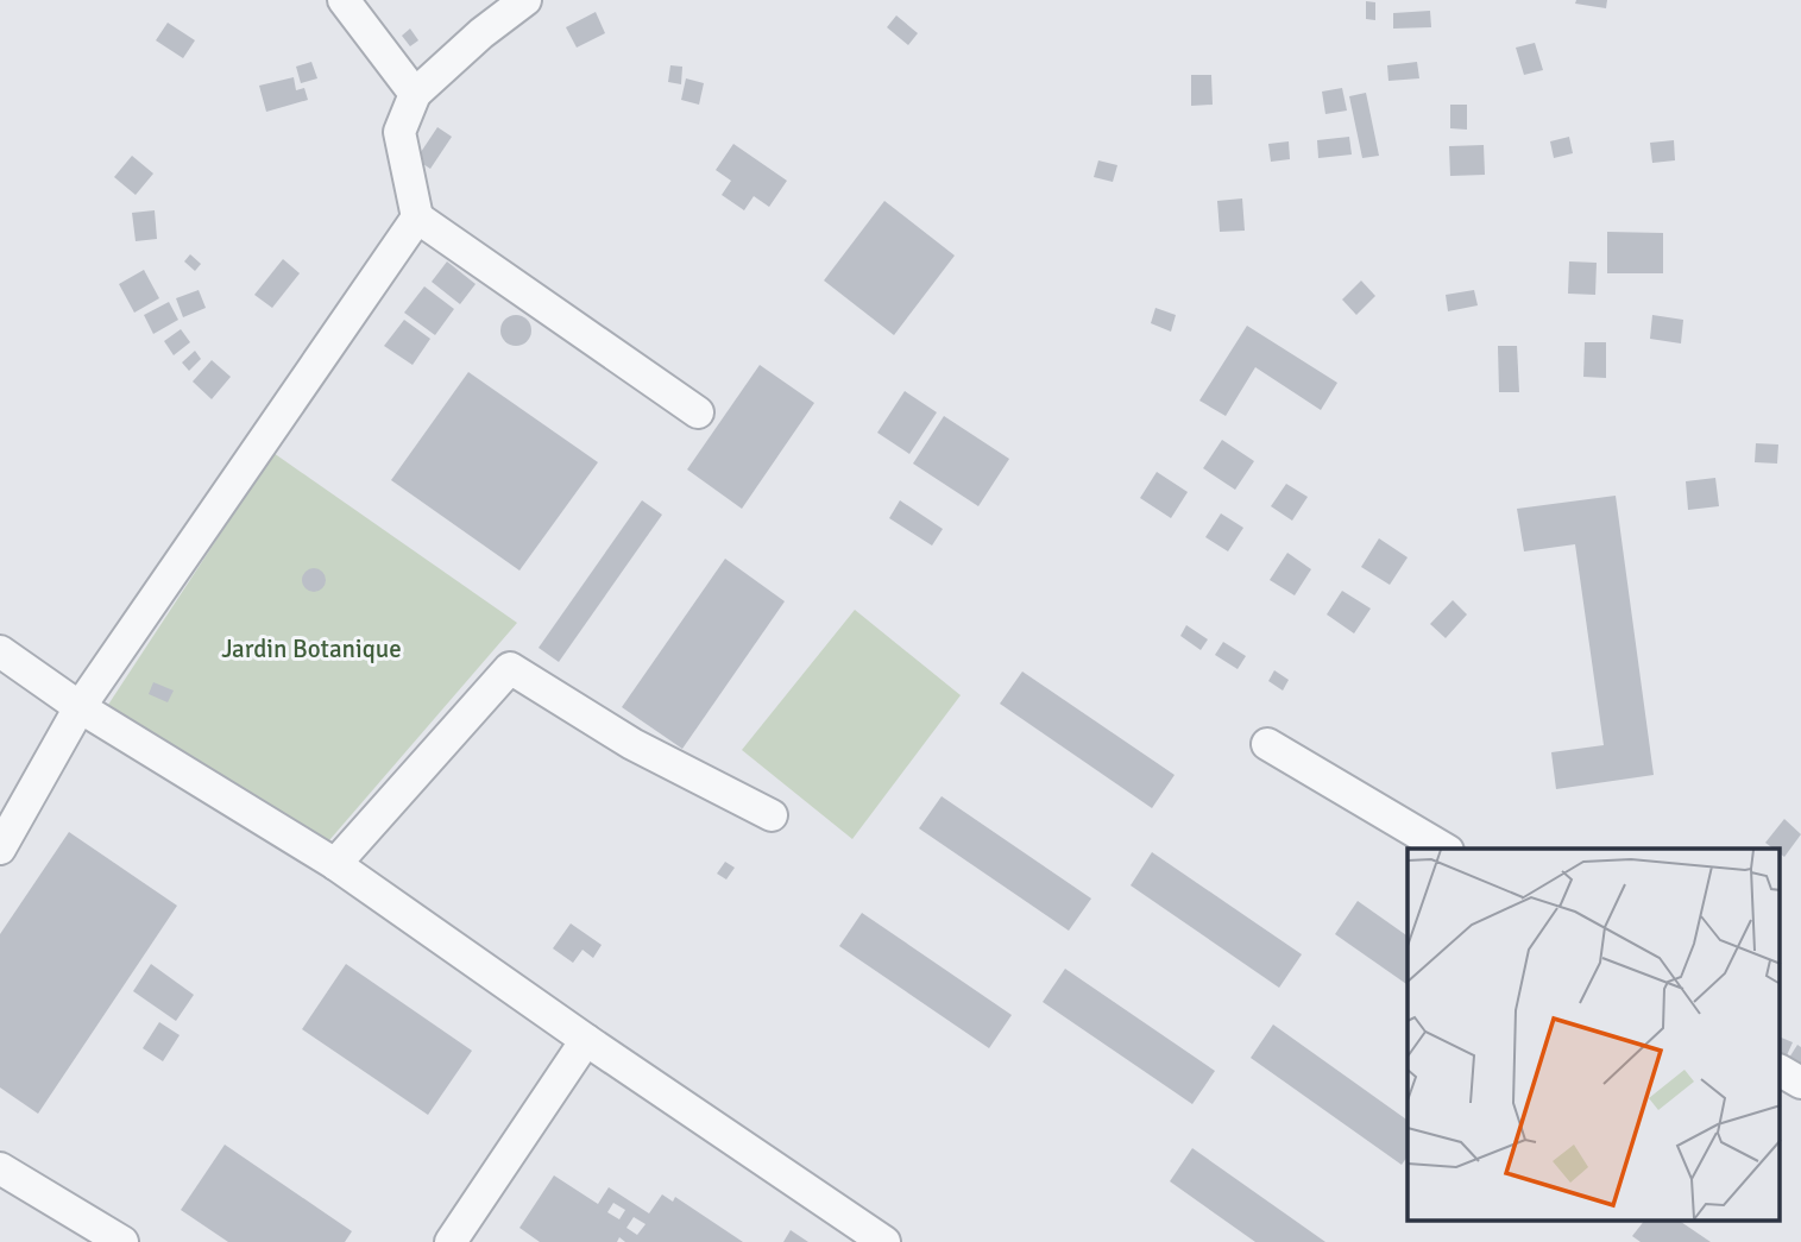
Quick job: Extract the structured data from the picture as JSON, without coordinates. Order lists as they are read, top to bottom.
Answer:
{
  "parks": ["Jardin Botanique"]
}
